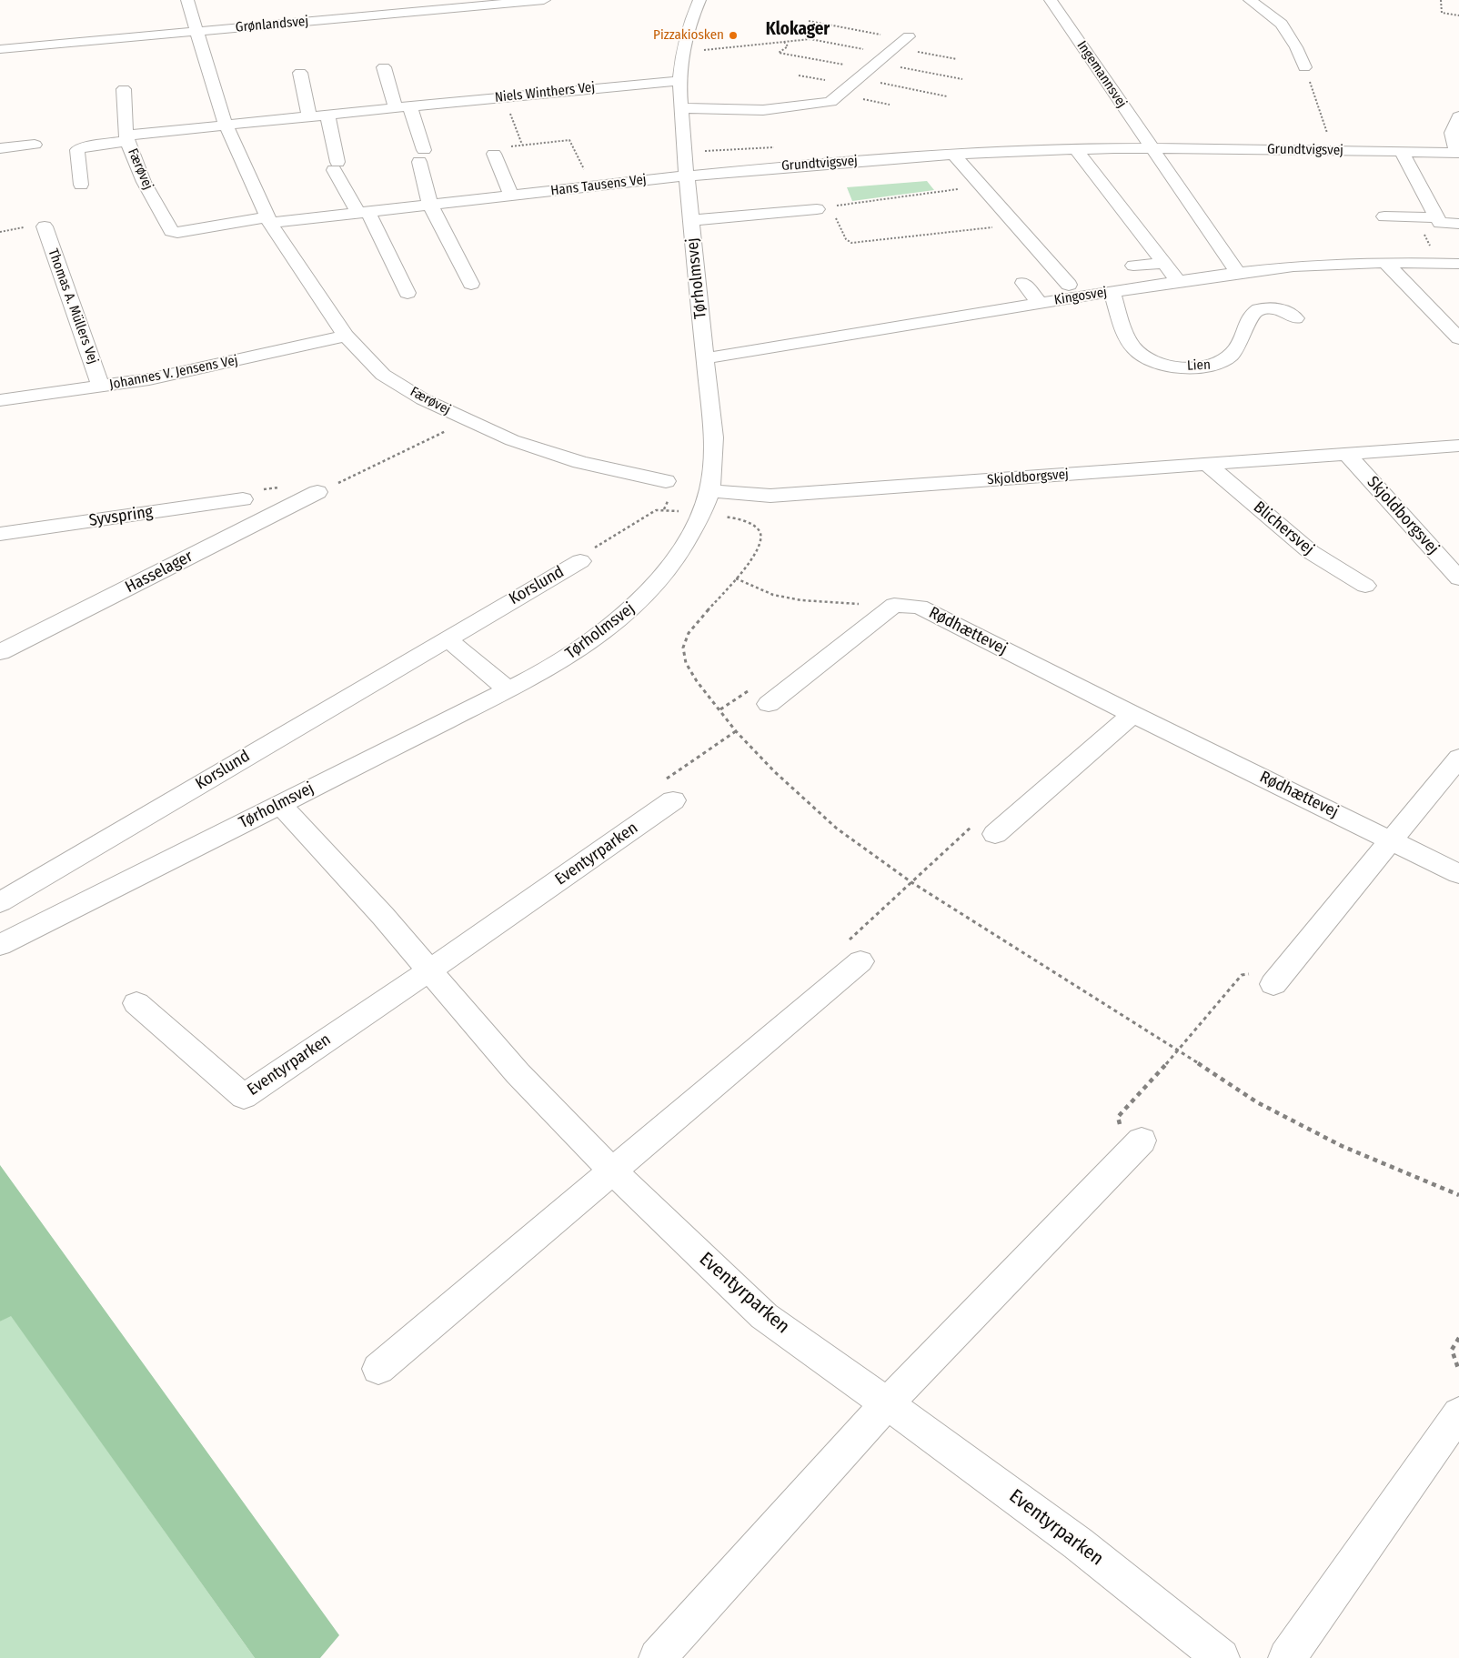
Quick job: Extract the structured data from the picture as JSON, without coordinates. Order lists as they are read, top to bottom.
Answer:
{
  "streets": {
    "street": [
      "Grønlandsvej",
      "Ingemannsvej",
      "Niels Winthers Vej",
      "Grundtvigsvej",
      "Færøvej",
      "Hans Tausens Vej",
      "Tørholmsvej",
      "Kingosvej",
      "Thomas A. Müllers Vej",
      "Lien",
      "Johannes V. Jensens Vej",
      "Skjoldborgsvej",
      "Syvspring",
      "Blichersvej",
      "Hasselager",
      "Korslund",
      "Rødhættevej",
      "Eventyrparken"
    ]
  },
  "crossings": [
    ["Grønlandsvej", "Færøvej"],
    ["Ingemannsvej", "Grundtvigsvej"],
    ["Niels Winthers Vej", "Færøvej"],
    ["Niels Winthers Vej", "Tørholmsvej"],
    ["Grundtvigsvej", "Hans Tausens Vej"],
    ["Grundtvigsvej", "Tørholmsvej"],
    ["Færøvej", "Hans Tausens Vej"],
    ["Færøvej", "Johannes V. Jensens Vej"],
    ["Hans Tausens Vej", "Tørholmsvej"],
    ["Tørholmsvej", "Kingosvej"],
    ["Tørholmsvej", "Skjoldborgsvej"],
    ["Tørholmsvej", "Eventyrparken"],
    ["Kingosvej", "Lien"],
    ["Thomas A. Müllers Vej", "Johannes V. Jensens Vej"],
    ["Skjoldborgsvej", "Blichersvej"]
  ],
  "districts": ["Klokager"],
  "places": ["Pizzakiosken"]
}
